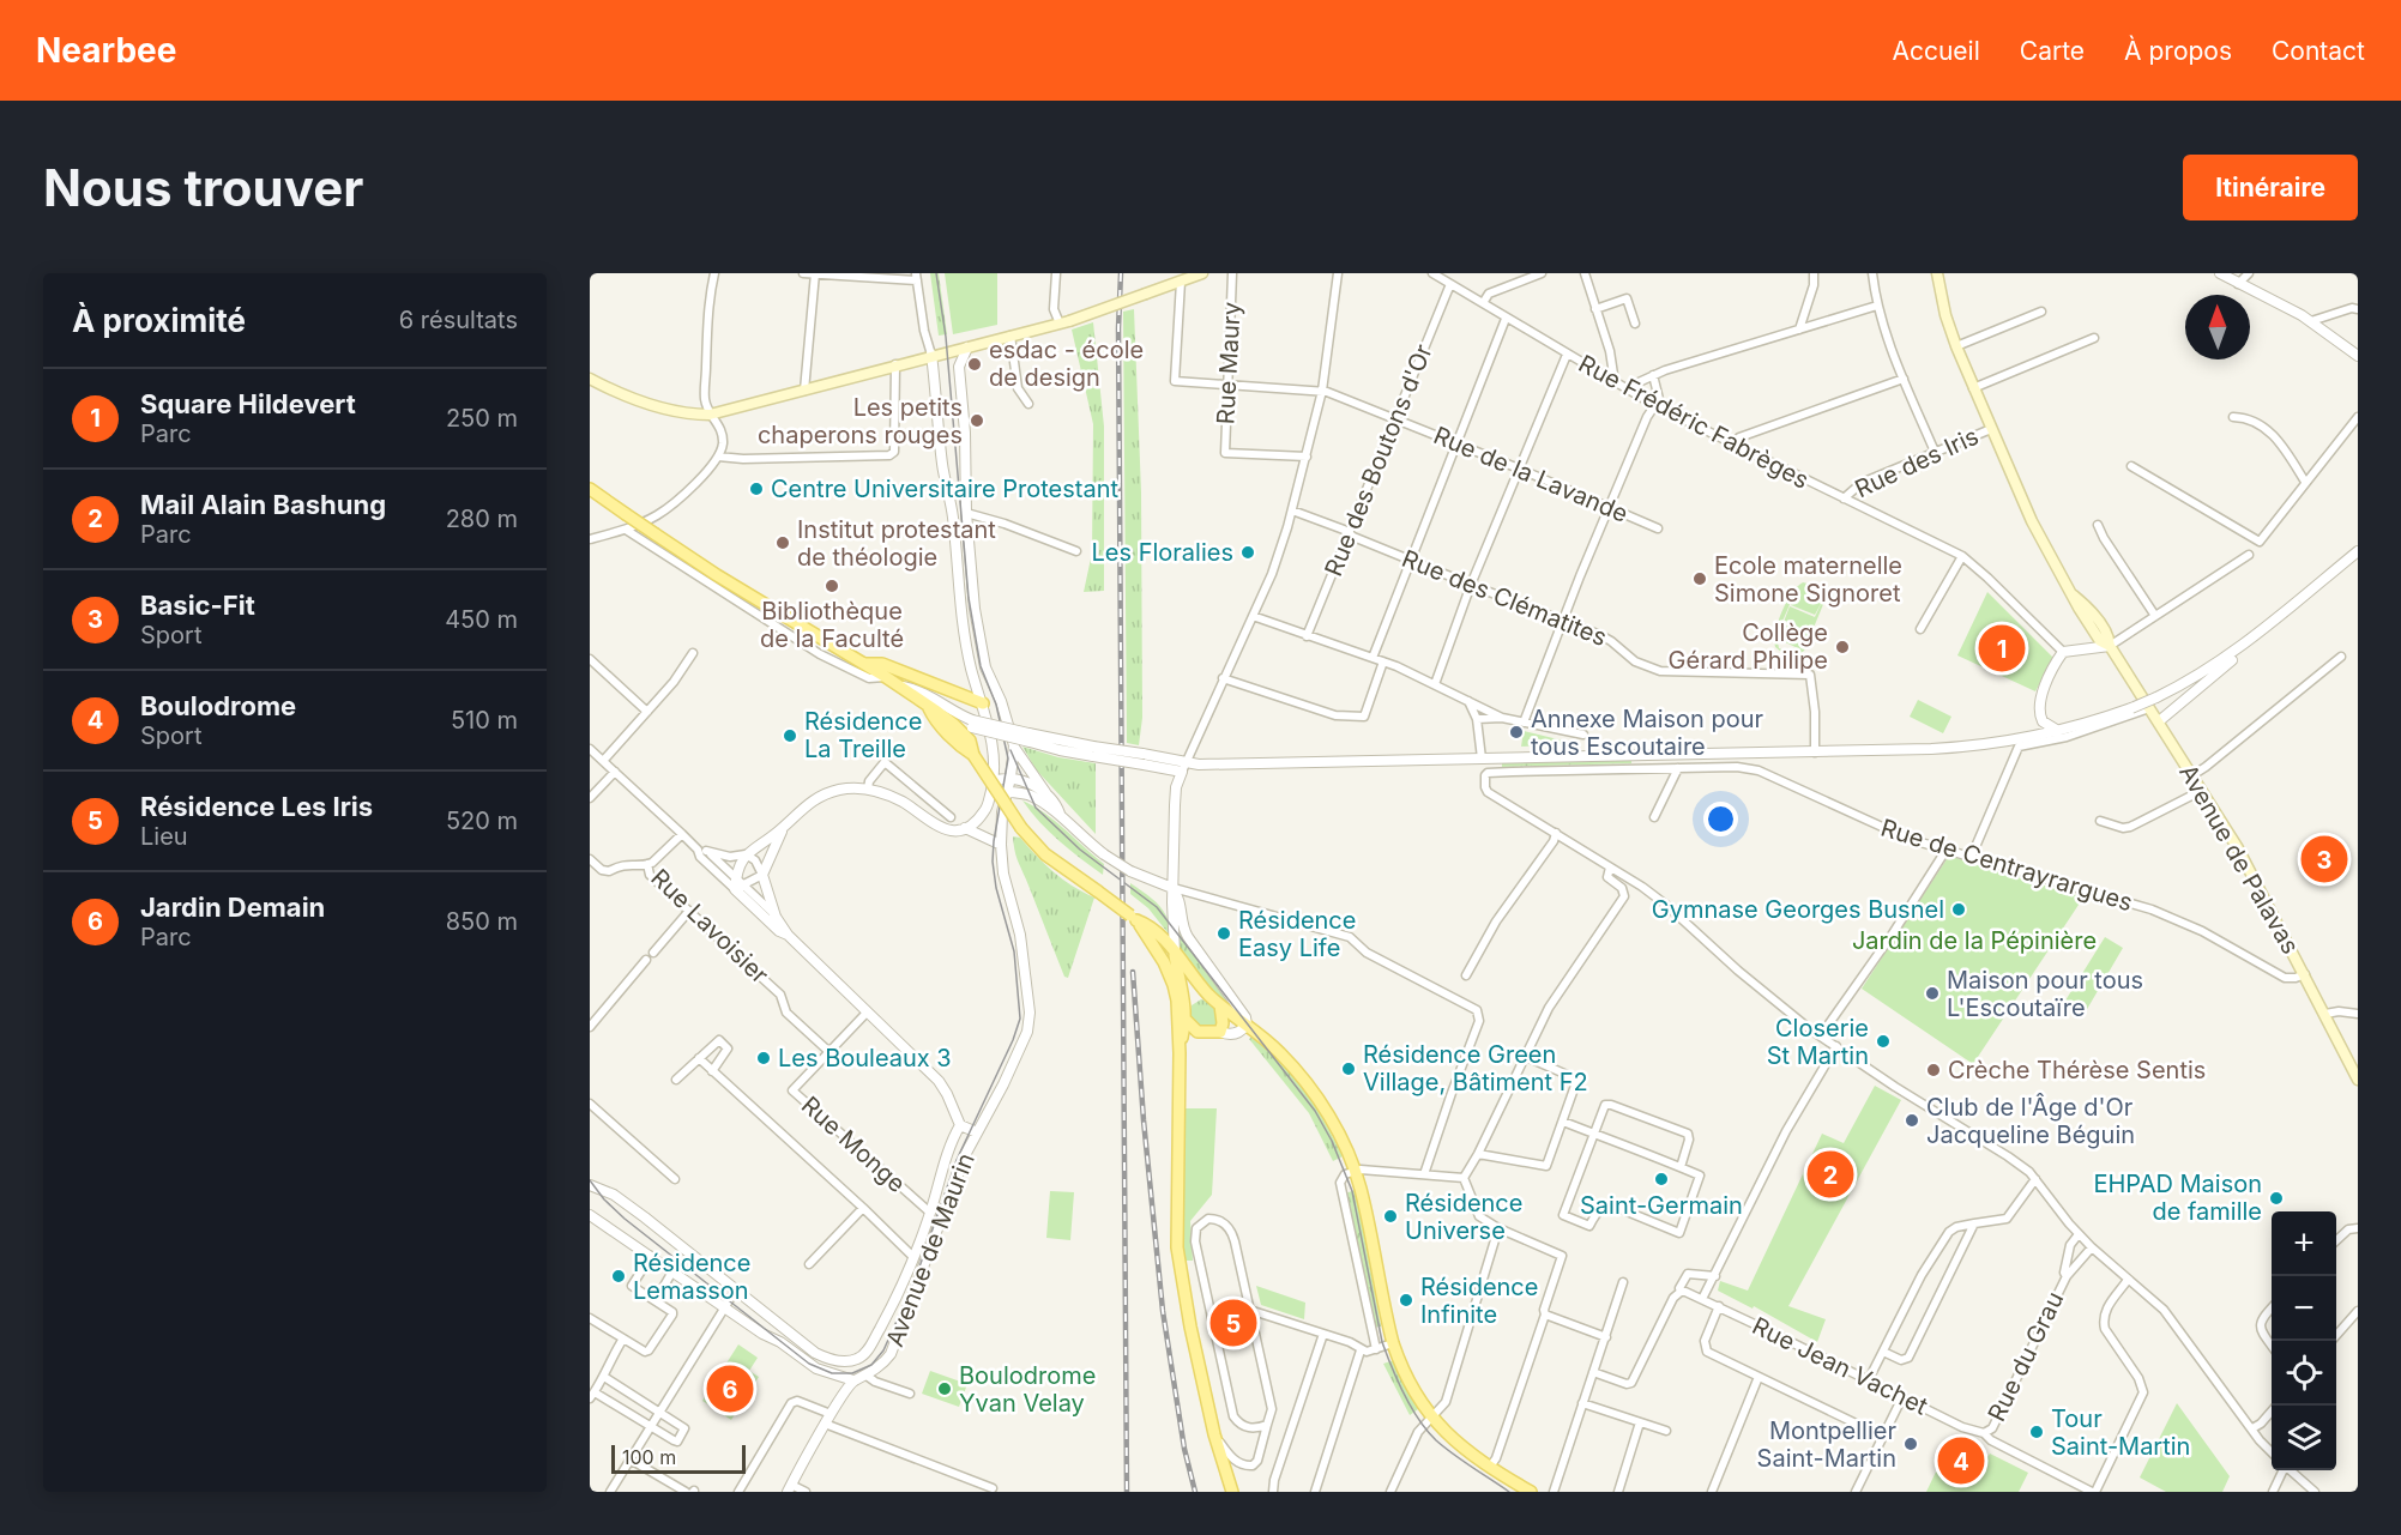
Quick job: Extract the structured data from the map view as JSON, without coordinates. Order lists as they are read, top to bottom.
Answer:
{
  "streets": {
    "main road": ["Avenue de Palavas"],
    "street": [
      "Rue Maury",
      "Rue Frédéric Fabrèges",
      "Rue des Boutons d'Or",
      "Rue des Iris",
      "Rue de la Lavande",
      "Rue des Clématites",
      "Rue de Centrayrargues",
      "Rue Lavoisier",
      "Rue Monge",
      "Avenue de Maurin",
      "Rue du Grau",
      "Rue Jean Vachet"
    ]
  },
  "crossings": [
    ["Rue Maury", "Rue de la Lavande"],
    ["Rue Frédéric Fabrèges", "Rue des Boutons d'Or"],
    ["Rue Frédéric Fabrèges", "Rue des Iris"],
    ["Rue des Boutons d'Or", "Rue de la Lavande"],
    ["Rue des Boutons d'Or", "Rue des Clématites"],
    ["Rue des Iris", "Avenue de Palavas"],
    ["Avenue de Palavas", "Rue de Centrayrargues"],
    ["Rue Lavoisier", "Rue Monge"],
    ["Rue Monge", "Avenue de Maurin"],
    ["Rue du Grau", "Rue Jean Vachet"]
  ],
  "parks": ["Jardin de la Pépinière"],
  "places": [
    "esdac - école de design",
    "Les petits chaperons rouges",
    "Centre Universitaire Protestant",
    "Institut protestant de théologie",
    "Les Floralies",
    "Ecole maternelle Simone Signoret",
    "Bibliothèque de la Faculté",
    "Collège Gérard Philipe",
    "Annexe Maison pour tous Escoutaire",
    "Résidence La Treille",
    "Gymnase Georges Busnel",
    "Résidence Easy Life",
    "Maison pour tous L'Escoutaïre",
    "Closerie St Martin",
    "Les Bouleaux 3",
    "Résidence Green Village, Bâtiment F2",
    "Crèche Thérèse Sentis",
    "Club de l'Âge d'Or Jacqueline Béguin",
    "Saint-Germain",
    "EHPAD Maison de famille",
    "Résidence Universe",
    "Résidence Lemasson",
    "Résidence Infinite",
    "Boulodrome Yvan Velay",
    "Tour Saint-Martin",
    "Montpellier Saint-Martin"
  ],
  "scale_bar": "100 m",
  "north": "top",
  "page": {
    "header": "Nearbee",
    "nav": [
      "Accueil",
      "Carte",
      "À propos",
      "Contact"
    ],
    "buttons": "Itinéraire",
    "title": "Nous trouver",
    "heading": ["À proximité", "6 résultats"],
    "list": [
      {
        "mark": "1",
        "name": "Square Hildevert",
        "note": "Parc",
        "value": "250 m"
      },
      {
        "mark": "2",
        "name": "Mail Alain Bashung",
        "note": "Parc",
        "value": "280 m"
      },
      {
        "mark": "3",
        "name": "Basic-Fit",
        "note": "Sport",
        "value": "450 m"
      },
      {
        "mark": "4",
        "name": "Boulodrome",
        "note": "Sport",
        "value": "510 m"
      },
      {
        "mark": "5",
        "name": "Résidence Les Iris",
        "note": "Lieu",
        "value": "520 m"
      },
      {
        "mark": "6",
        "name": "Jardin Demain",
        "note": "Parc",
        "value": "850 m"
      }
    ],
    "pins": [
      "1",
      "3",
      "2",
      "5",
      "6",
      "4"
    ],
    "map_buttons": ["+", "−"],
    "scale": "100 m"
  }
}
